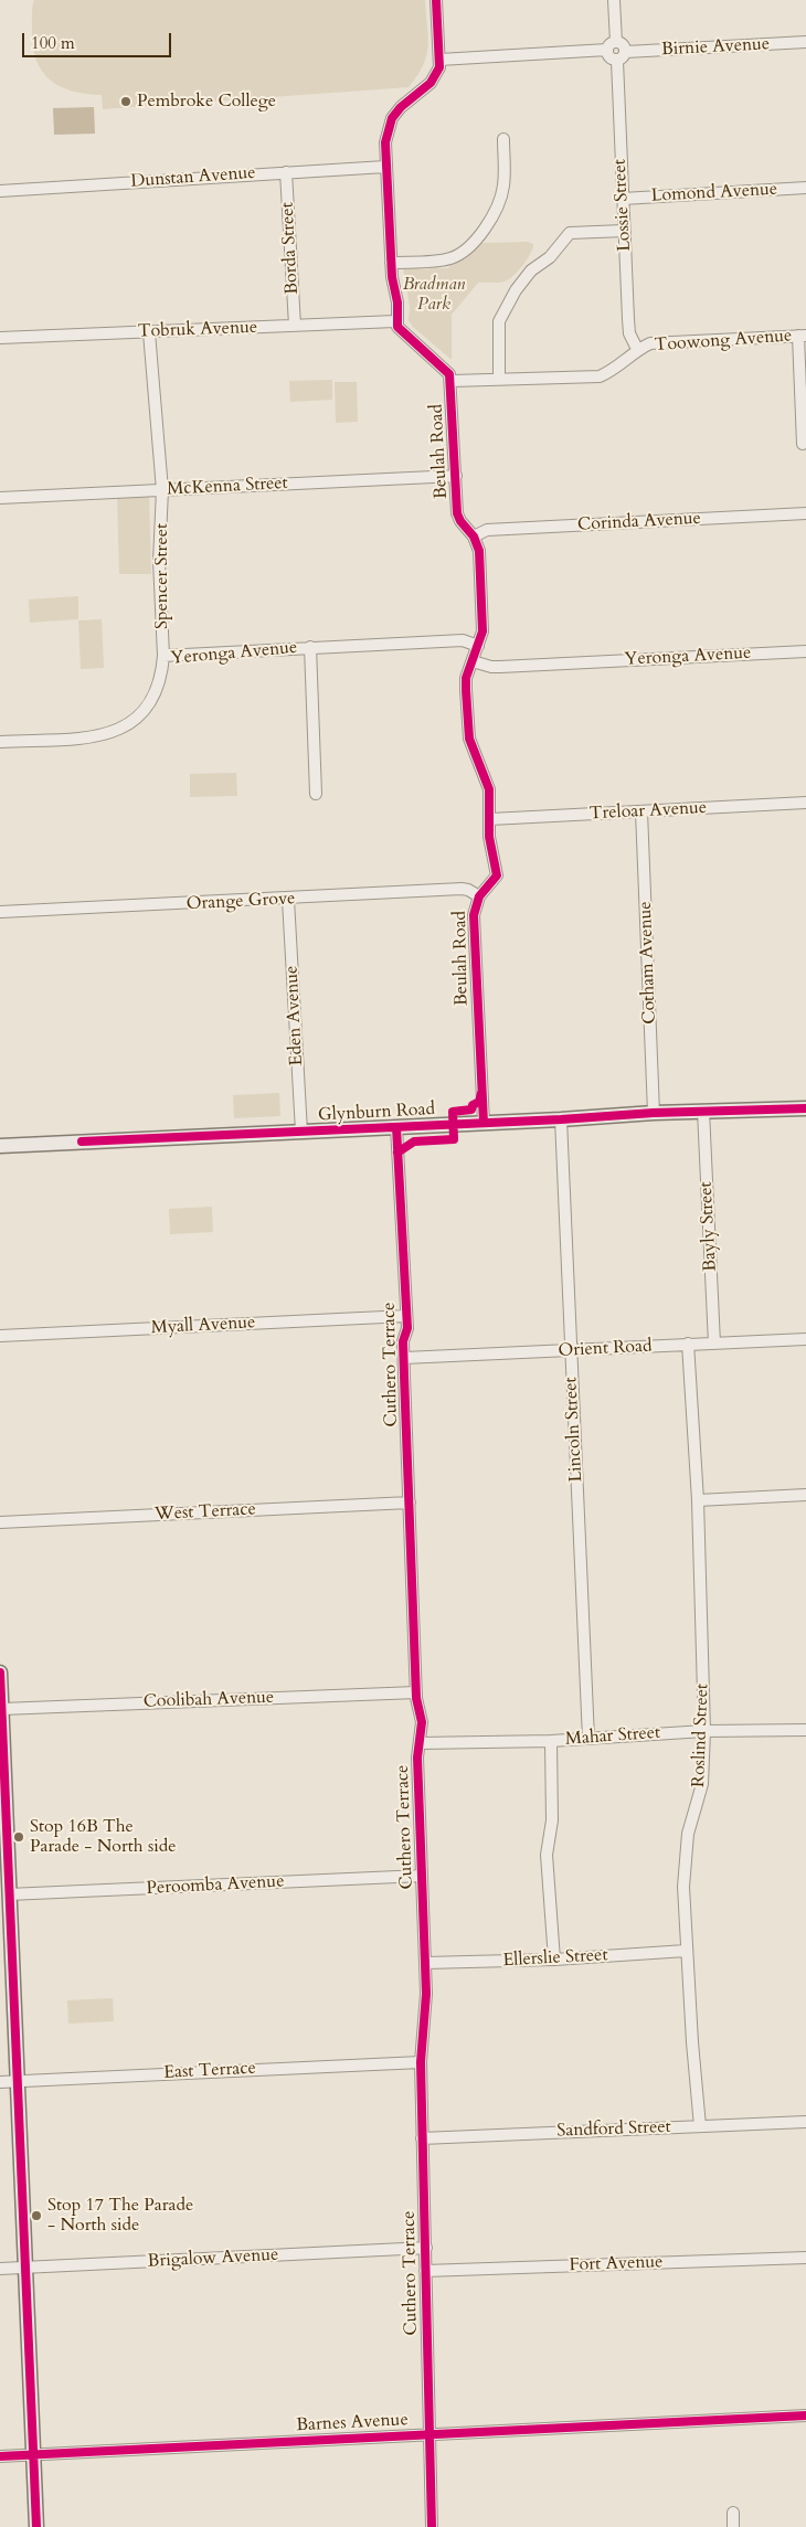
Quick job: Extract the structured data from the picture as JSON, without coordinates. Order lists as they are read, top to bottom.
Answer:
{
  "streets": {
    "main road": ["Glynburn Road"],
    "street": [
      "Birnie Avenue",
      "Dunstan Avenue",
      "Lomond Avenue",
      "Lossie Street",
      "Borda Street",
      "Tobruk Avenue",
      "Toowong Avenue",
      "Beulah Road",
      "McKenna Street",
      "Corinda Avenue",
      "Spencer Street",
      "Yeronga Avenue",
      "Treloar Avenue",
      "Orange Grove",
      "Cotham Avenue",
      "Eden Avenue",
      "Bayly Street",
      "Myall Avenue",
      "Orient Road",
      "Cuthero Terrace",
      "Lincoln Street",
      "West Terrace",
      "Coolibah Avenue",
      "Roslind Street",
      "Mahar Street",
      "Peroomba Avenue",
      "Ellerslie Street",
      "East Terrace",
      "Sandford Street",
      "Brigalow Avenue",
      "Fort Avenue",
      "Barnes Avenue"
    ]
  },
  "crossings": [
    ["Birnie Avenue", "Lossie Street"],
    ["Dunstan Avenue", "Borda Street"],
    ["Lomond Avenue", "Lossie Street"],
    ["Lossie Street", "Toowong Avenue"],
    ["Borda Street", "Tobruk Avenue"],
    ["Tobruk Avenue", "Beulah Road"],
    ["Tobruk Avenue", "Spencer Street"],
    ["Toowong Avenue", "Beulah Road"],
    ["Beulah Road", "McKenna Street"],
    ["Beulah Road", "Corinda Avenue"],
    ["Beulah Road", "Yeronga Avenue"],
    ["Beulah Road", "Treloar Avenue"],
    ["Beulah Road", "Orange Grove"],
    ["Beulah Road", "Glynburn Road"],
    ["McKenna Street", "Spencer Street"],
    ["Spencer Street", "Yeronga Avenue"],
    ["Treloar Avenue", "Cotham Avenue"],
    ["Orange Grove", "Eden Avenue"],
    ["Cotham Avenue", "Glynburn Road"],
    ["Eden Avenue", "Glynburn Road"],
    ["Glynburn Road", "Bayly Street"],
    ["Glynburn Road", "Cuthero Terrace"],
    ["Glynburn Road", "Lincoln Street"],
    ["Bayly Street", "Orient Road"],
    ["Myall Avenue", "Cuthero Terrace"],
    ["Orient Road", "Cuthero Terrace"],
    ["Orient Road", "Lincoln Street"],
    ["Orient Road", "Roslind Street"],
    ["Cuthero Terrace", "West Terrace"],
    ["Cuthero Terrace", "Coolibah Avenue"],
    ["Cuthero Terrace", "Mahar Street"],
    ["Cuthero Terrace", "Peroomba Avenue"],
    ["Cuthero Terrace", "Ellerslie Street"],
    ["Cuthero Terrace", "East Terrace"],
    ["Cuthero Terrace", "Sandford Street"],
    ["Cuthero Terrace", "Brigalow Avenue"],
    ["Cuthero Terrace", "Fort Avenue"],
    ["Cuthero Terrace", "Barnes Avenue"],
    ["Lincoln Street", "Mahar Street"],
    ["Roslind Street", "Mahar Street"],
    ["Roslind Street", "Ellerslie Street"],
    ["Roslind Street", "Sandford Street"]
  ],
  "parks": ["Bradman Park"],
  "places": ["Pembroke College", "Stop 16B The Parade - North side", "Stop 17 The Parade - North side"],
  "scale_bar": "100 m"
}
